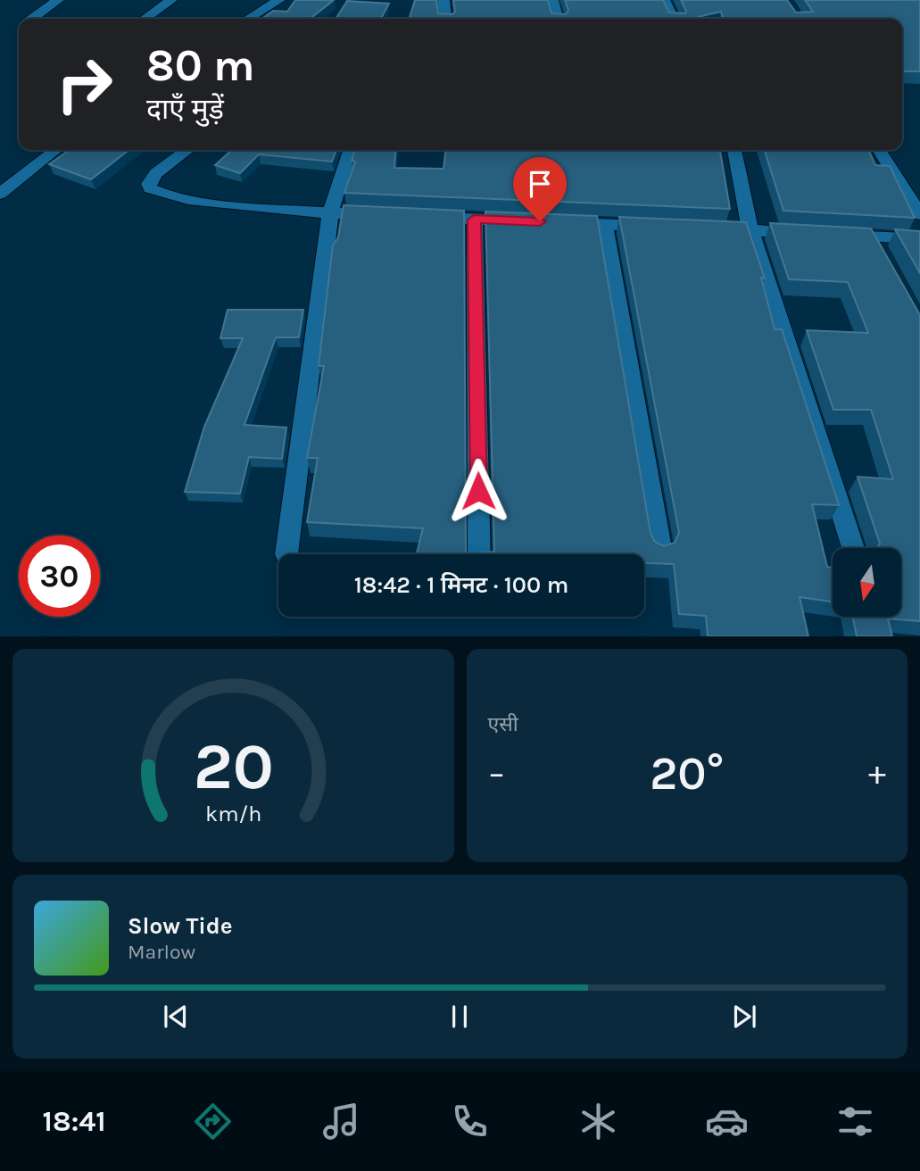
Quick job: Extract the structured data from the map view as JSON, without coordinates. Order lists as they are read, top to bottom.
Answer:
{
  "north": "bottom",
  "page": {
    "turn": ["80 m", "दाएँ मुड़ें"],
    "limit": "30",
    "trip": "18:42 · 1 मिनट · 100 m",
    "tile": "एसी",
    "heat": ["−", "20°", "+"],
    "song": ["Slow Tide", "Marlow"],
    "tabs": "18:41",
    "gauge": ["20", "km/h"]
  }
}
